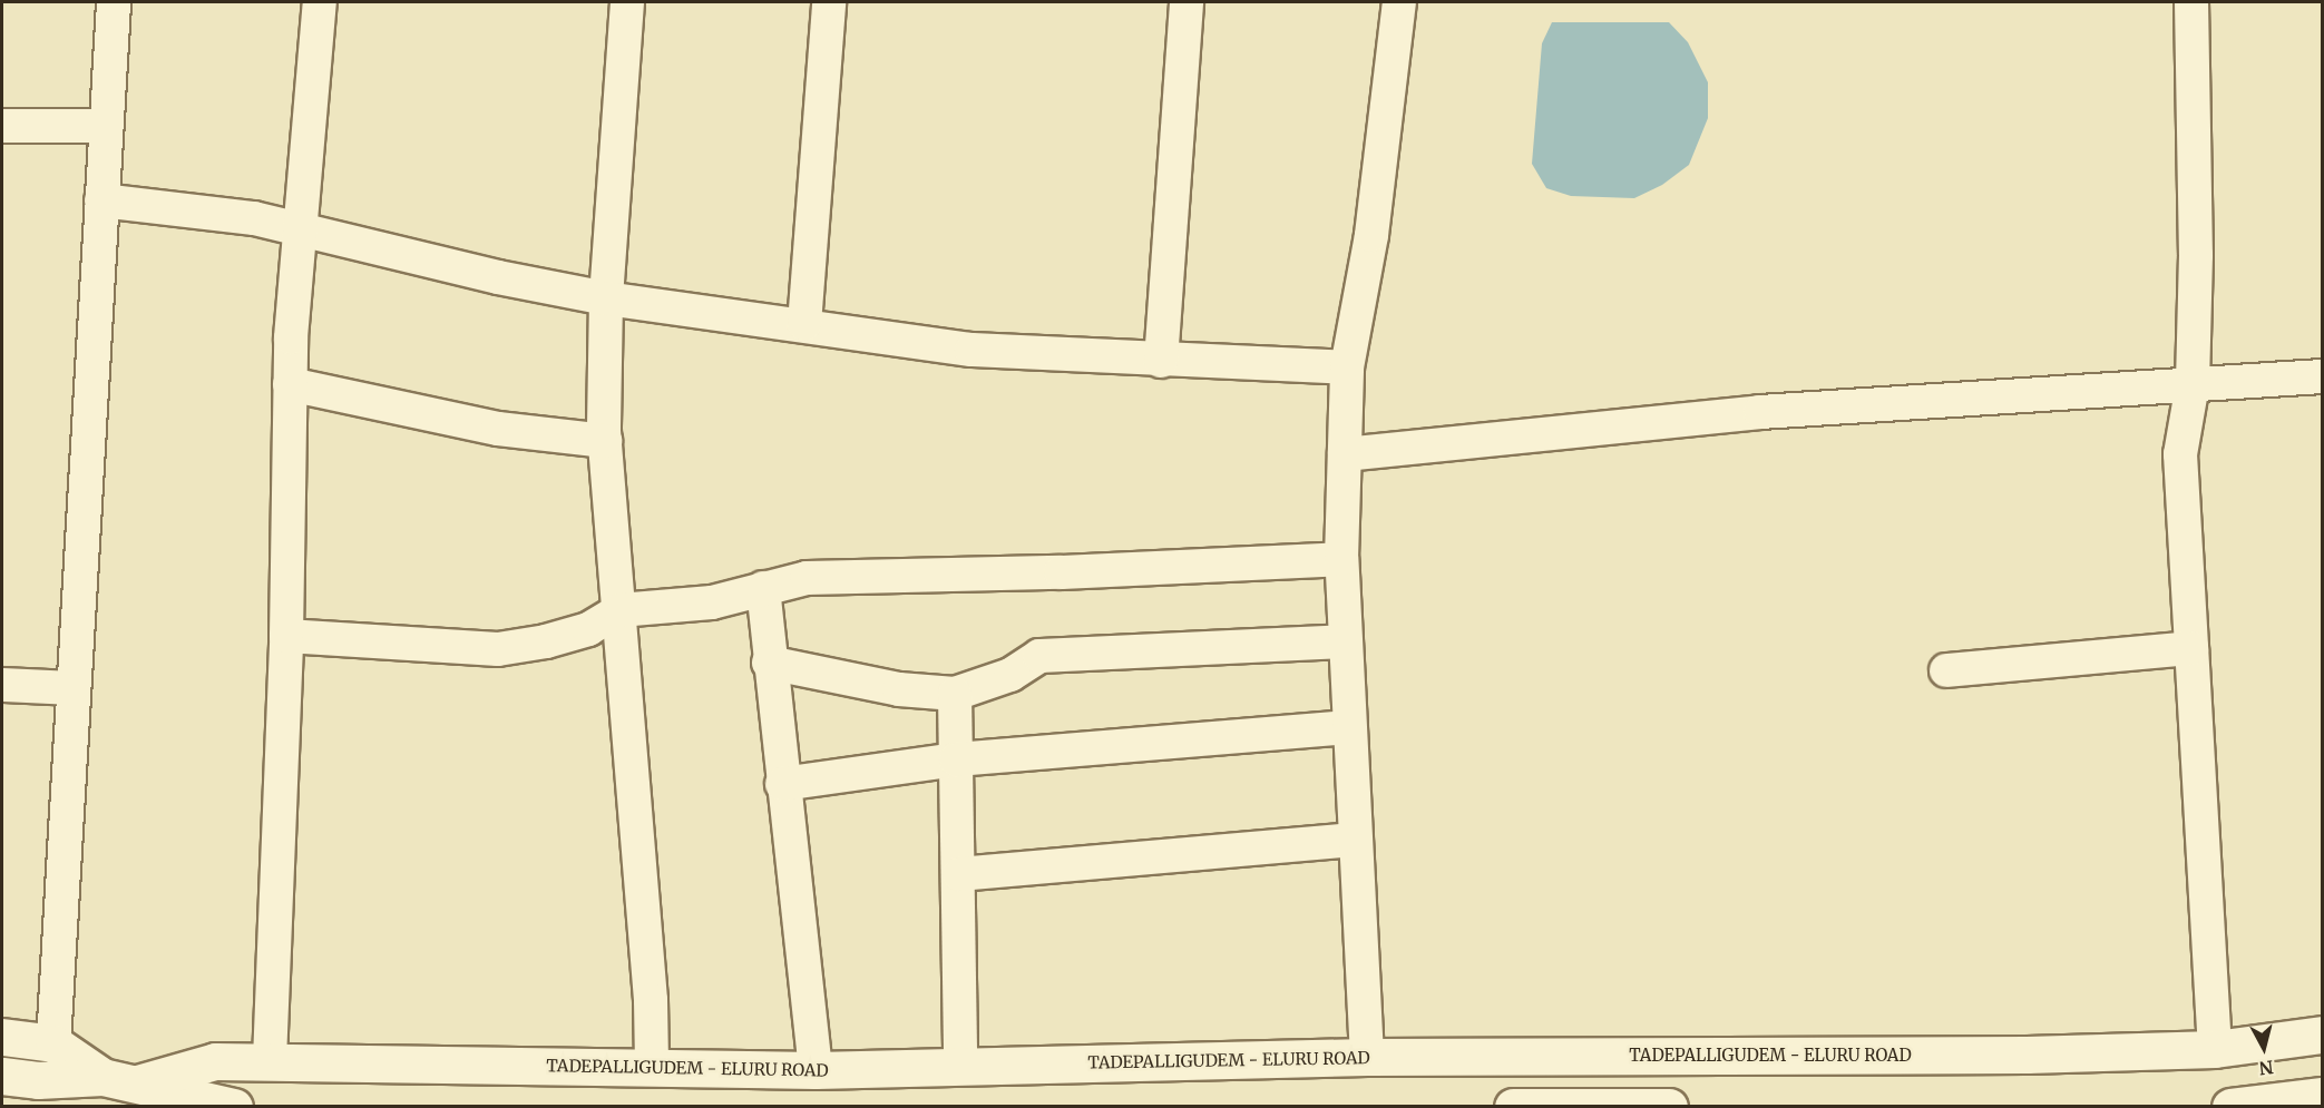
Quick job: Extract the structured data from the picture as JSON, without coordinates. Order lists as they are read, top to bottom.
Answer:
{
  "streets": {
    "main road": ["TADEPALLIGUDEM - ELURU ROAD"]
  },
  "north": "bottom"
}
